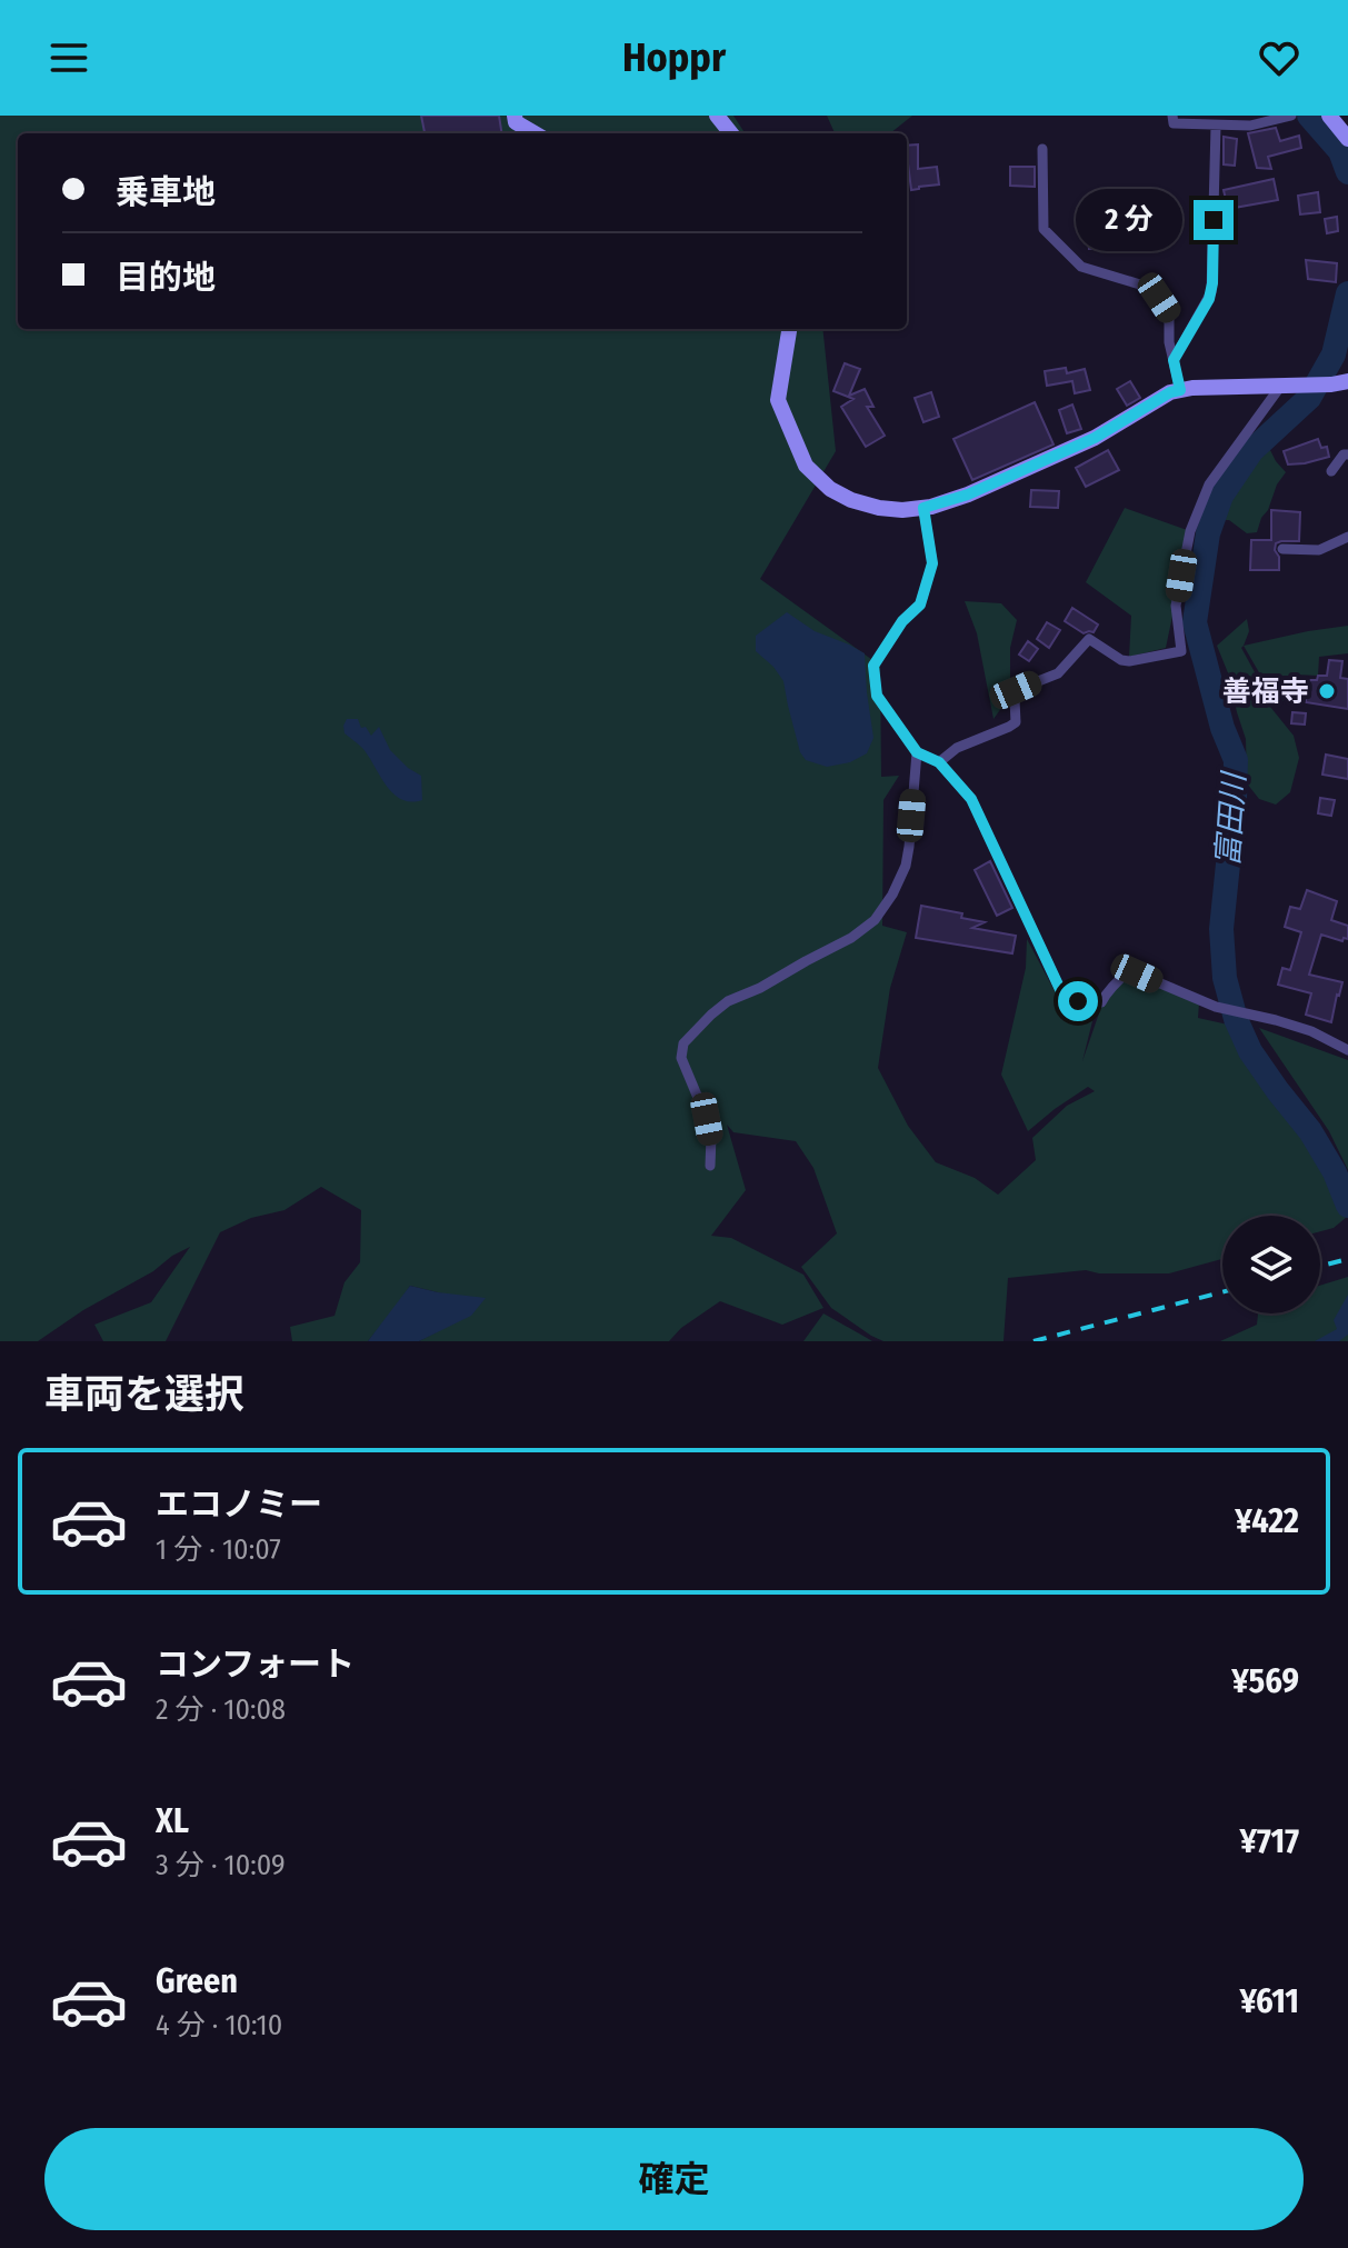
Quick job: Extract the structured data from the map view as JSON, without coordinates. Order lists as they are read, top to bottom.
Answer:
{
  "water": ["富田川"],
  "places": ["善福寺"],
  "page": {
    "header": "Hoppr",
    "banner": ["乗車地", "目的地"],
    "bubble": "2 分",
    "heading": "車両を選択",
    "list": [
      {
        "name": "エコノミー",
        "note": "1 分 · 10:07",
        "value": "¥422"
      },
      {
        "name": "コンフォート",
        "note": "2 分 · 10:08",
        "value": "¥569"
      },
      {
        "name": "XL",
        "note": "3 分 · 10:09",
        "value": "¥717"
      },
      {
        "name": "Green",
        "note": "4 分 · 10:10",
        "value": "¥611"
      }
    ],
    "buttons": "確定"
  }
}
